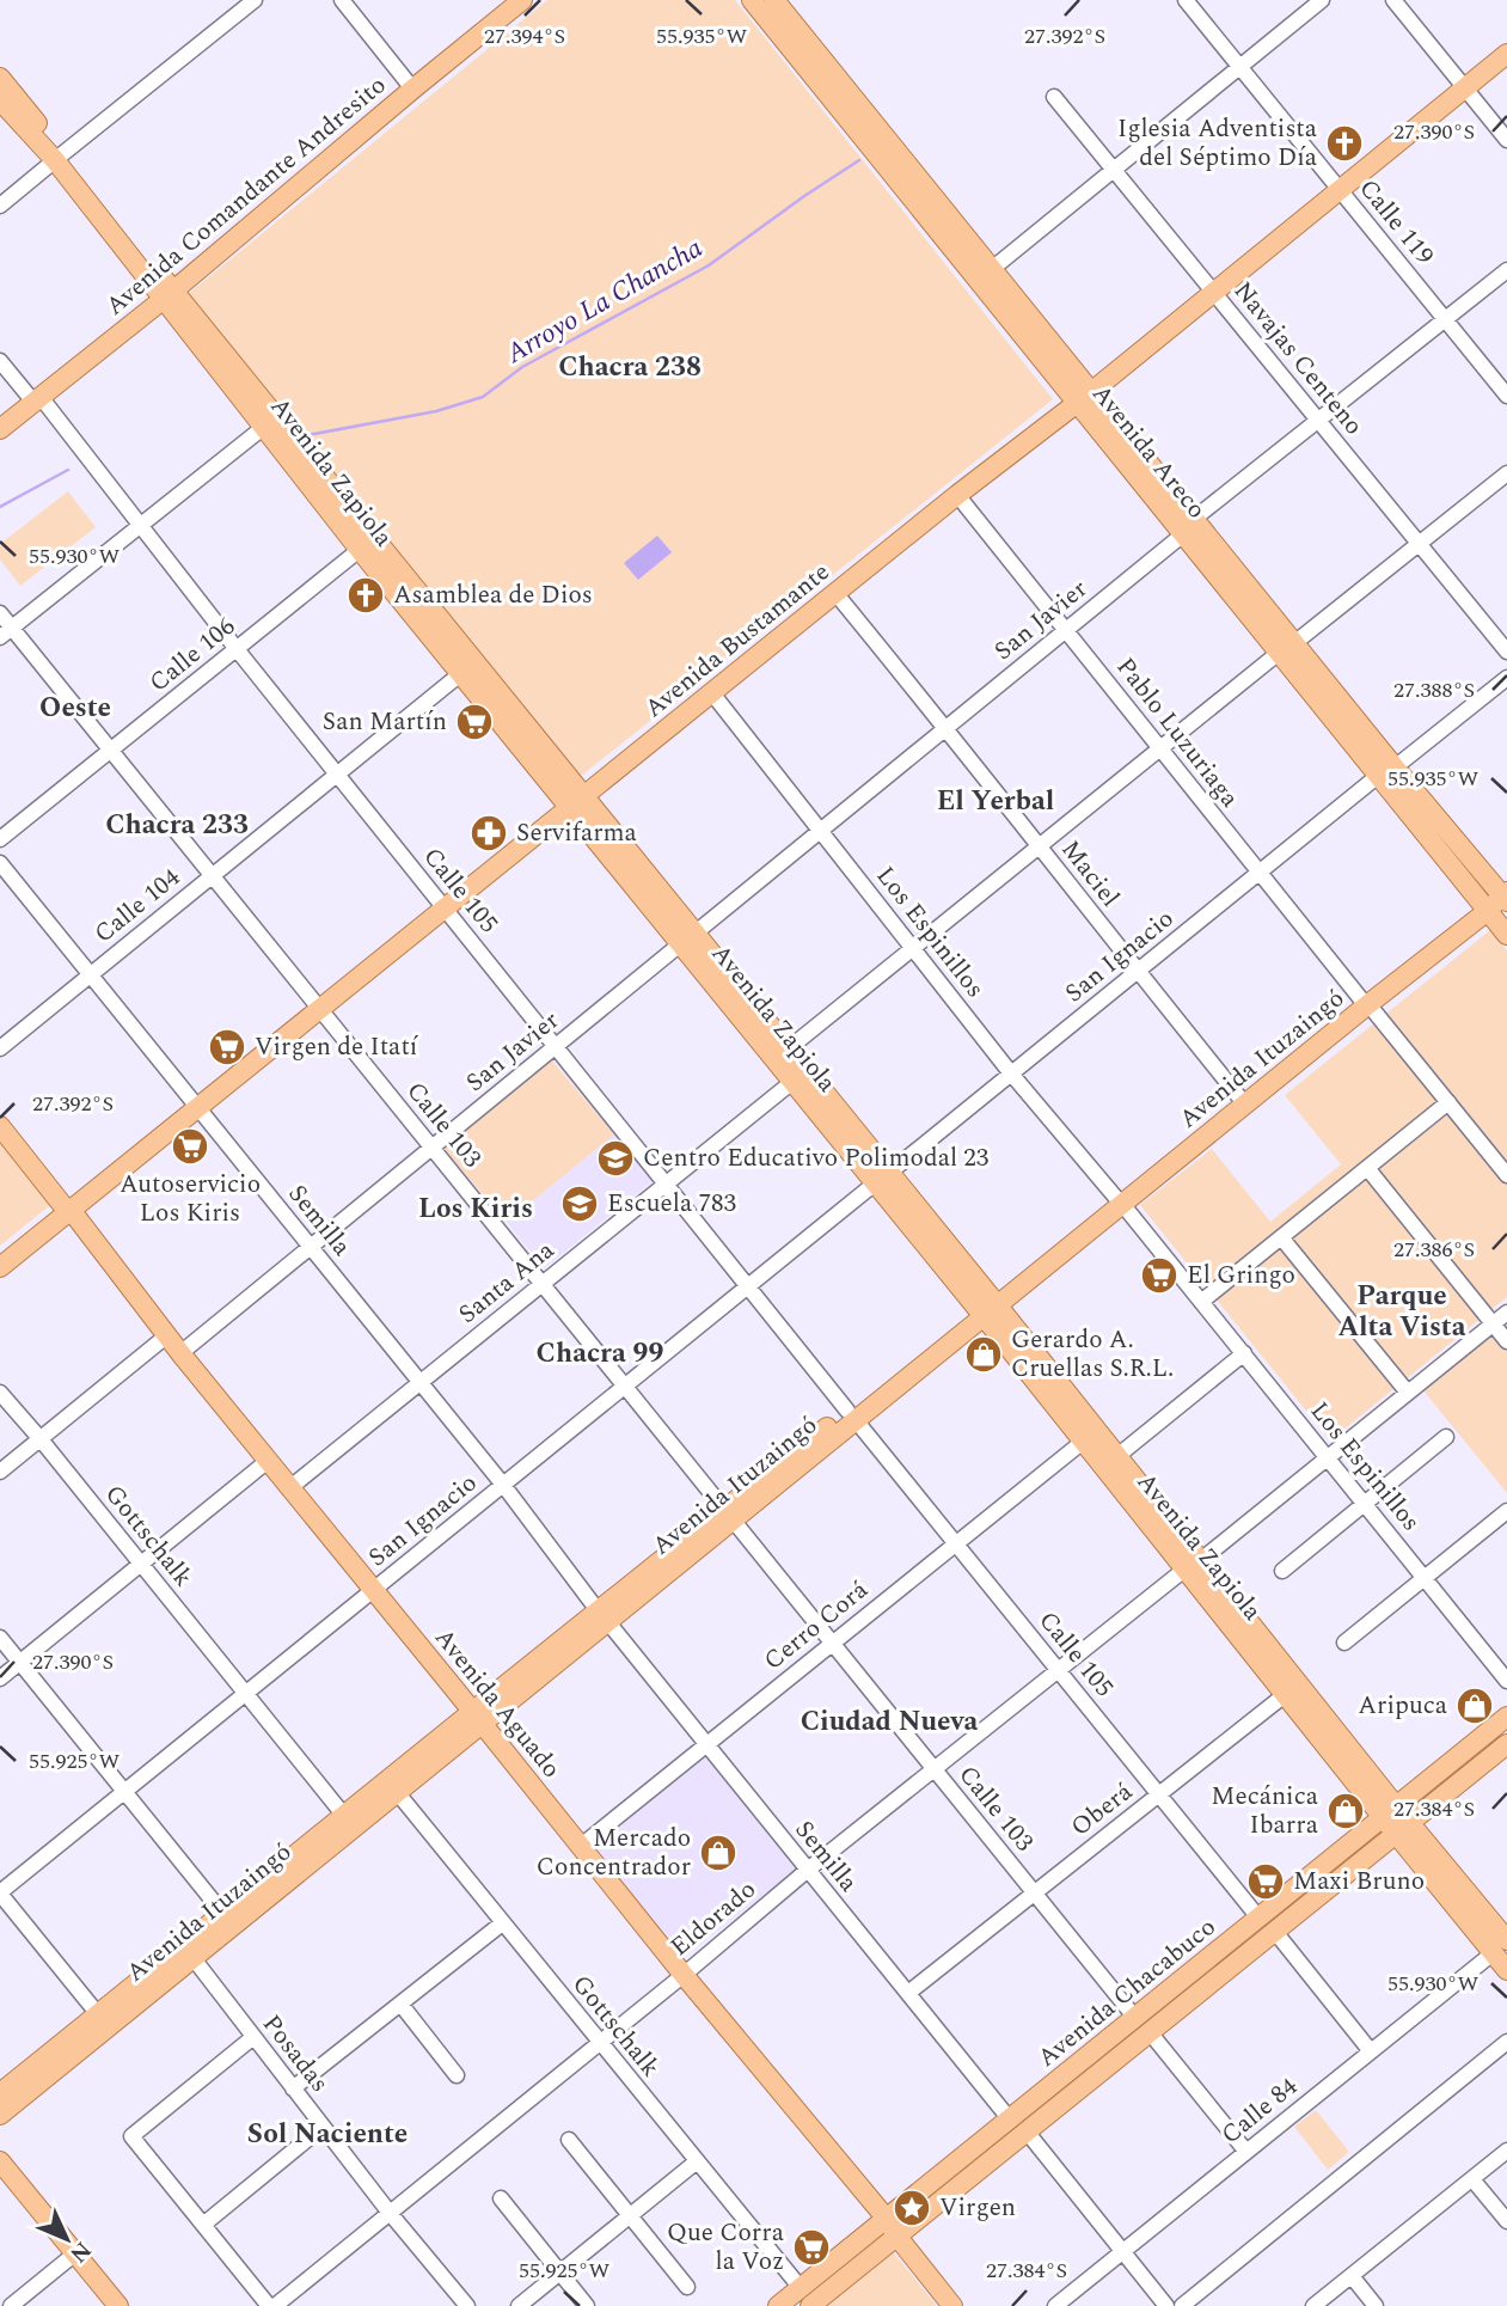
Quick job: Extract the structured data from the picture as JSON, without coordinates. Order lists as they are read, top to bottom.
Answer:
{
  "streets": {
    "main road": [
      "Avenida Comandante Andresito",
      "Avenida Areco",
      "Avenida Zapiola",
      "Avenida Bustamante",
      "Avenida Ituzaingó",
      "Avenida Aguado",
      "Avenida Chacabuco"
    ],
    "street": [
      "Calle 119",
      "Navajas Centeno",
      "San Javier",
      "Calle 106",
      "Pablo Luzuriaga",
      "Maciel",
      "Calle 105",
      "Calle 104",
      "Los Espinillos",
      "San Ignacio",
      "Calle 103",
      "Semilla",
      "Santa Ana",
      "Gottschalk",
      "Cerro Corá",
      "Oberá",
      "Eldorado",
      "Posadas",
      "Calle 84"
    ]
  },
  "crossings": [
    ["Avenida Comandante Andresito", "Avenida Zapiola"],
    ["Avenida Comandante Andresito", "Calle 105"],
    ["Calle 119", "San Javier"],
    ["Calle 119", "Avenida Bustamante"],
    ["Navajas Centeno", "San Javier"],
    ["Navajas Centeno", "Avenida Bustamante"],
    ["Avenida Areco", "San Javier"],
    ["Avenida Areco", "Avenida Bustamante"],
    ["Avenida Areco", "San Ignacio"],
    ["Avenida Areco", "Avenida Ituzaingó"],
    ["Avenida Zapiola", "San Javier"],
    ["Avenida Zapiola", "Avenida Bustamante"],
    ["Avenida Zapiola", "Calle 106"],
    ["Avenida Zapiola", "Calle 104"],
    ["Avenida Zapiola", "San Ignacio"],
    ["Avenida Zapiola", "Avenida Ituzaingó"],
    ["Avenida Zapiola", "Santa Ana"],
    ["Avenida Zapiola", "Cerro Corá"],
    ["Avenida Zapiola", "Oberá"],
    ["Avenida Zapiola", "Eldorado"],
    ["Avenida Zapiola", "Avenida Chacabuco"],
    ["Avenida Zapiola", "Calle 84"],
    ["San Javier", "Pablo Luzuriaga"],
    ["San Javier", "Maciel"],
    ["San Javier", "Calle 105"],
    ["San Javier", "Los Espinillos"],
    ["San Javier", "Calle 103"],
    ["San Javier", "Semilla"],
    ["San Javier", "Avenida Aguado"],
    ["Avenida Bustamante", "Pablo Luzuriaga"],
    ["Avenida Bustamante", "Maciel"],
    ["Avenida Bustamante", "Calle 105"],
    ["Avenida Bustamante", "Los Espinillos"],
    ["Avenida Bustamante", "Calle 103"],
    ["Avenida Bustamante", "Semilla"],
    ["Avenida Bustamante", "Avenida Aguado"],
    ["Calle 106", "Calle 105"],
    ["Calle 106", "Calle 103"],
    ["Pablo Luzuriaga", "San Ignacio"],
    ["Pablo Luzuriaga", "Avenida Ituzaingó"],
    ["Maciel", "San Ignacio"],
    ["Maciel", "Avenida Ituzaingó"],
    ["Calle 105", "Calle 104"],
    ["Calle 105", "San Ignacio"],
    ["Calle 105", "Avenida Ituzaingó"],
    ["Calle 105", "Santa Ana"],
    ["Calle 105", "Cerro Corá"],
    ["Calle 105", "Oberá"],
    ["Calle 105", "Eldorado"],
    ["Calle 105", "Avenida Chacabuco"],
    ["Calle 104", "Calle 103"],
    ["Calle 104", "Semilla"],
    ["Los Espinillos", "San Ignacio"],
    ["Los Espinillos", "Avenida Ituzaingó"],
    ["Los Espinillos", "Eldorado"],
    ["San Ignacio", "Calle 103"],
    ["San Ignacio", "Semilla"],
    ["San Ignacio", "Gottschalk"],
    ["San Ignacio", "Avenida Aguado"],
    ["Avenida Ituzaingó", "Calle 103"],
    ["Avenida Ituzaingó", "Semilla"],
    ["Avenida Ituzaingó", "Gottschalk"],
    ["Avenida Ituzaingó", "Avenida Aguado"],
    ["Avenida Ituzaingó", "Posadas"],
    ["Calle 103", "Santa Ana"],
    ["Calle 103", "Cerro Corá"],
    ["Calle 103", "Oberá"],
    ["Calle 103", "Eldorado"],
    ["Calle 103", "Avenida Chacabuco"],
    ["Calle 103", "Calle 84"],
    ["Semilla", "Santa Ana"],
    ["Semilla", "Cerro Corá"],
    ["Semilla", "Oberá"],
    ["Semilla", "Eldorado"],
    ["Semilla", "Avenida Chacabuco"],
    ["Santa Ana", "Avenida Aguado"],
    ["Gottschalk", "Eldorado"],
    ["Gottschalk", "Avenida Chacabuco"],
    ["Cerro Corá", "Avenida Aguado"],
    ["Avenida Aguado", "Eldorado"],
    ["Avenida Aguado", "Avenida Chacabuco"],
    ["Eldorado", "Posadas"]
  ],
  "districts": [
    "Chacra 238",
    "Oeste",
    "El Yerbal",
    "Chacra 233",
    "Los Kiris",
    "Parque Alta Vista",
    "Chacra 99",
    "Ciudad Nueva",
    "Sol Naciente"
  ],
  "water": ["Arroyo La Chancha"],
  "places": {
    "church": ["Iglesia Adventista del Séptimo Día", "Asamblea de Dios"],
    "supermarket": [
      "San Martín",
      "Virgen de Itatí",
      "Autoservicio Los Kiris",
      "El Gringo",
      "Maxi Bruno",
      "Que Corra la Voz"
    ],
    "pharmacy": ["Servifarma"],
    "school or university": ["Centro Educativo Polimodal 23", "Escuela 783"],
    "shop": [
      "Gerardo A. Cruellas S.R.L.",
      "Aripuca",
      "Mecánica Ibarra",
      "Mercado Concentrador"
    ],
    "place": ["Virgen"]
  },
  "north": "bottom right",
  "coordinates": [
    "55.935°W",
    "27.394°S",
    "27.392°S",
    "27.390°S",
    "55.930°W",
    "27.388°S",
    "27.386°S",
    "55.925°W",
    "27.384°S"
  ]
}
